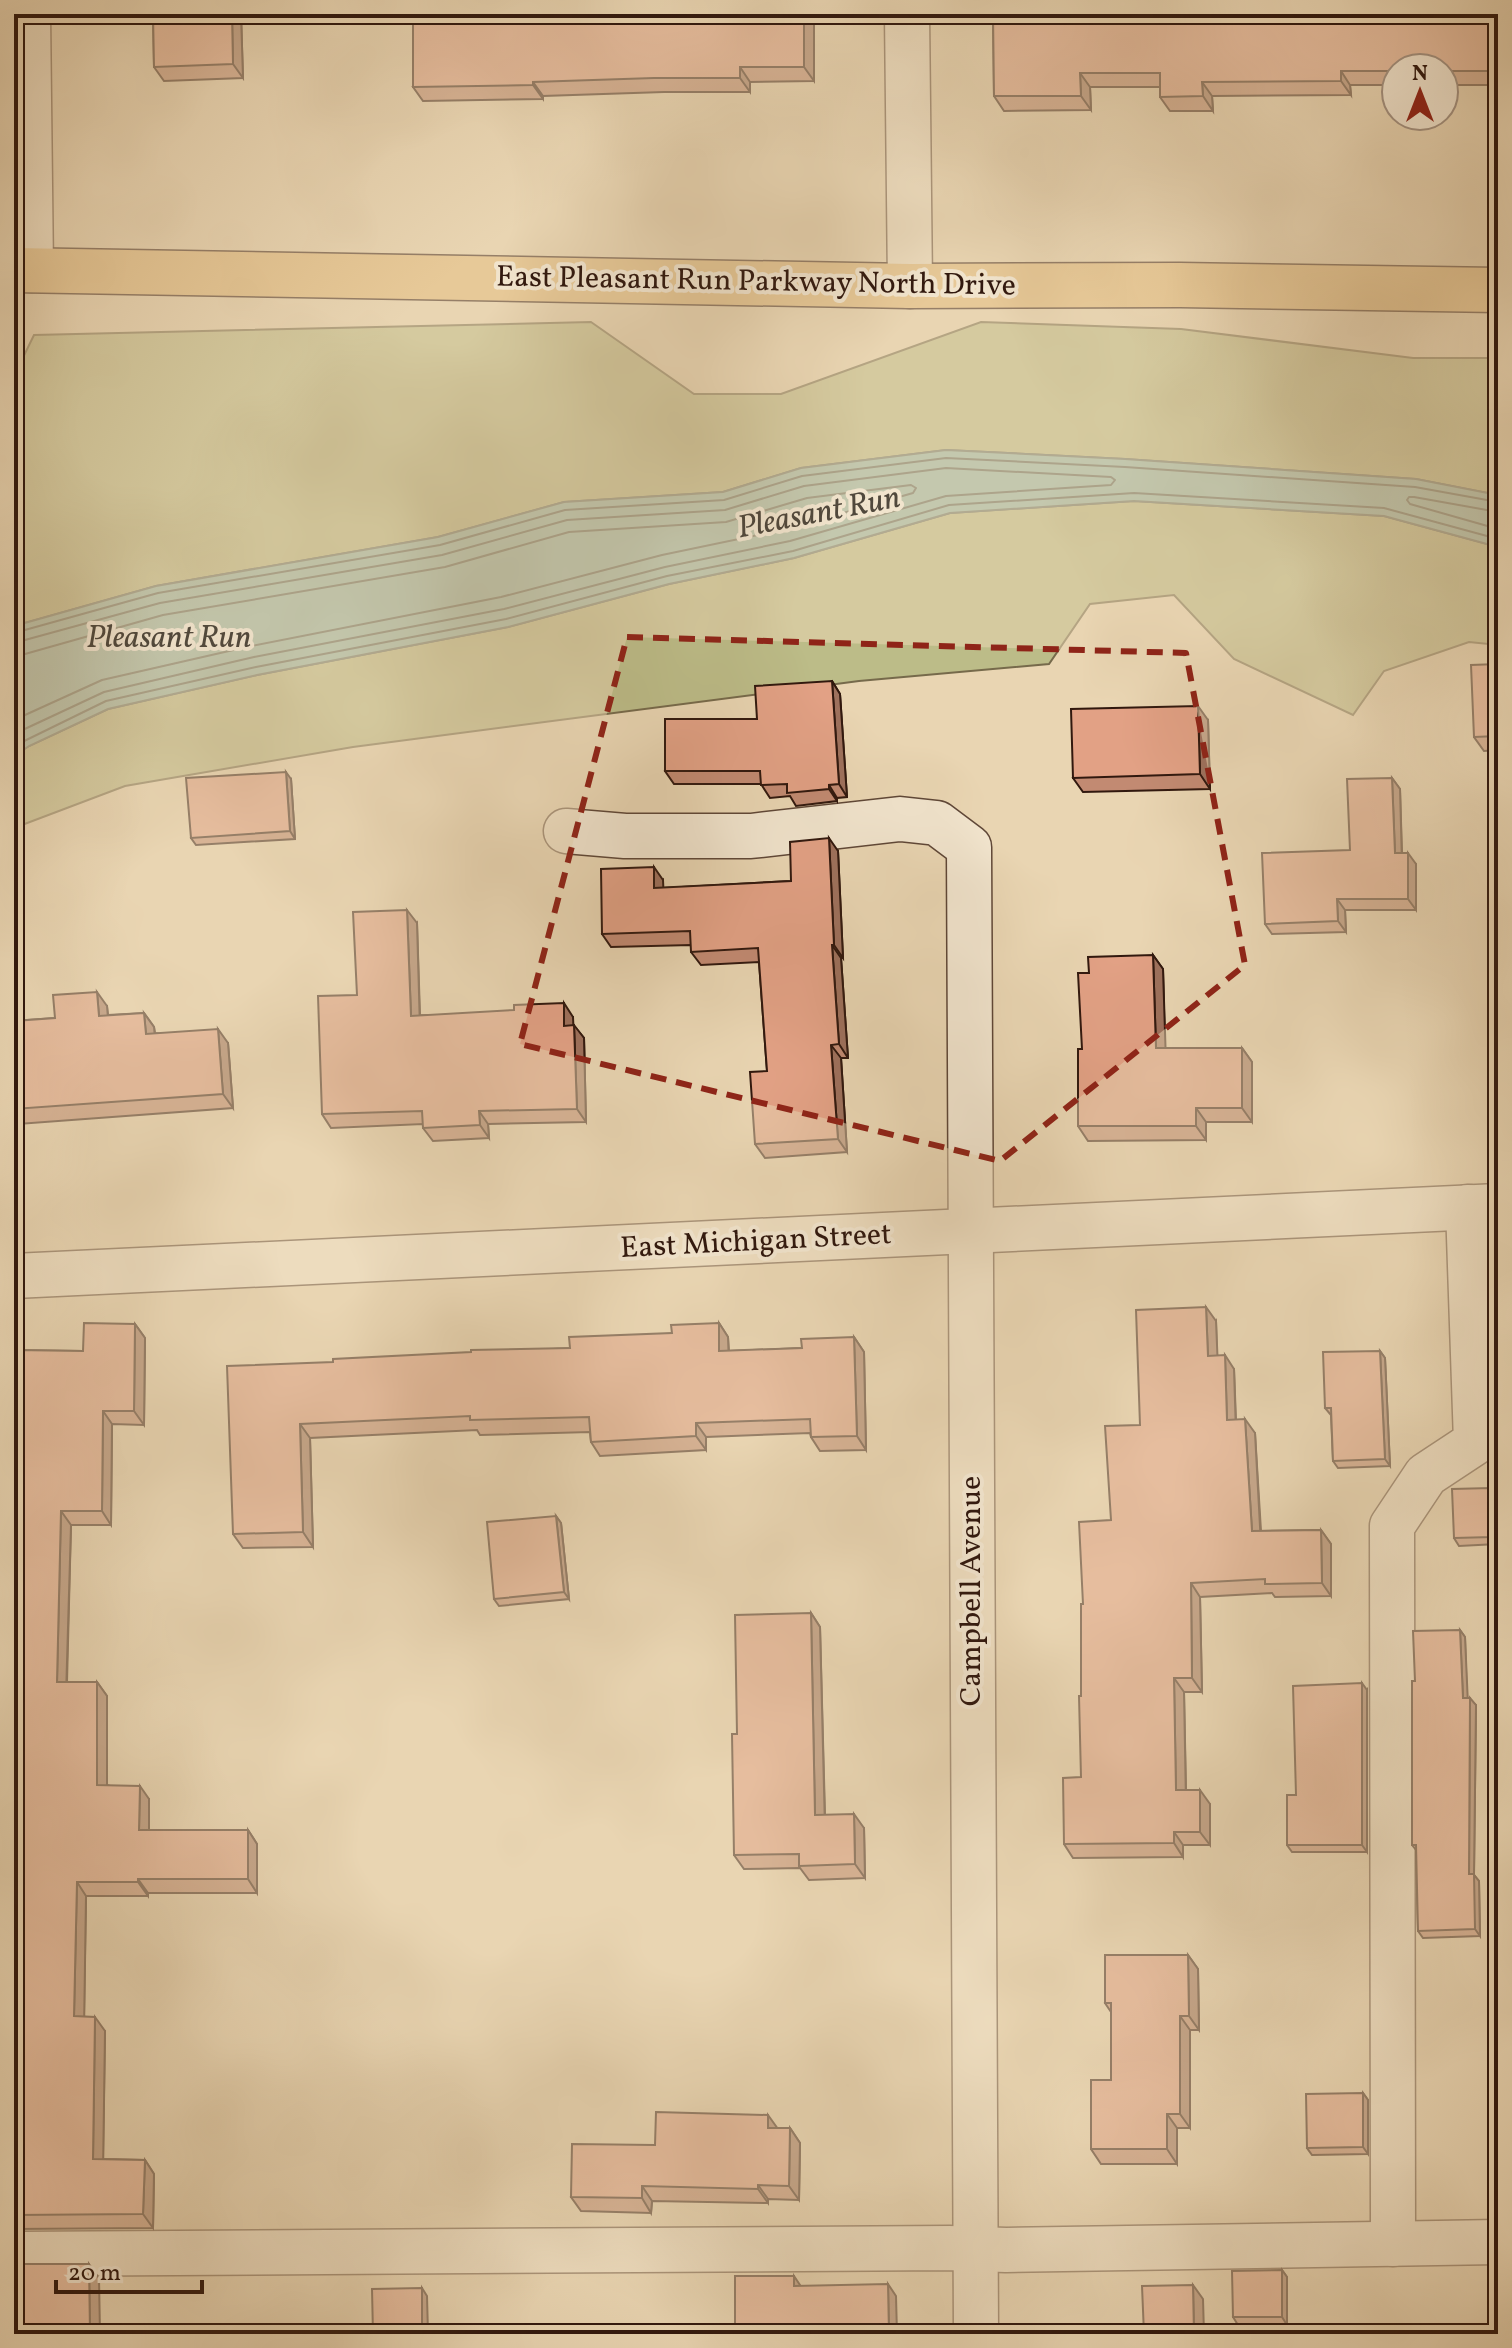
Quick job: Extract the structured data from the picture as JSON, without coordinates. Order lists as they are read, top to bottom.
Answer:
{
  "streets": {
    "main road": ["East Pleasant Run Parkway North Drive"],
    "street": ["East Michigan Street", "Campbell Avenue"]
  },
  "crossings": [
    ["East Michigan Street", "Campbell Avenue"]
  ],
  "water": ["Pleasant Run"],
  "scale_bar": "20 m",
  "north": "top"
}
